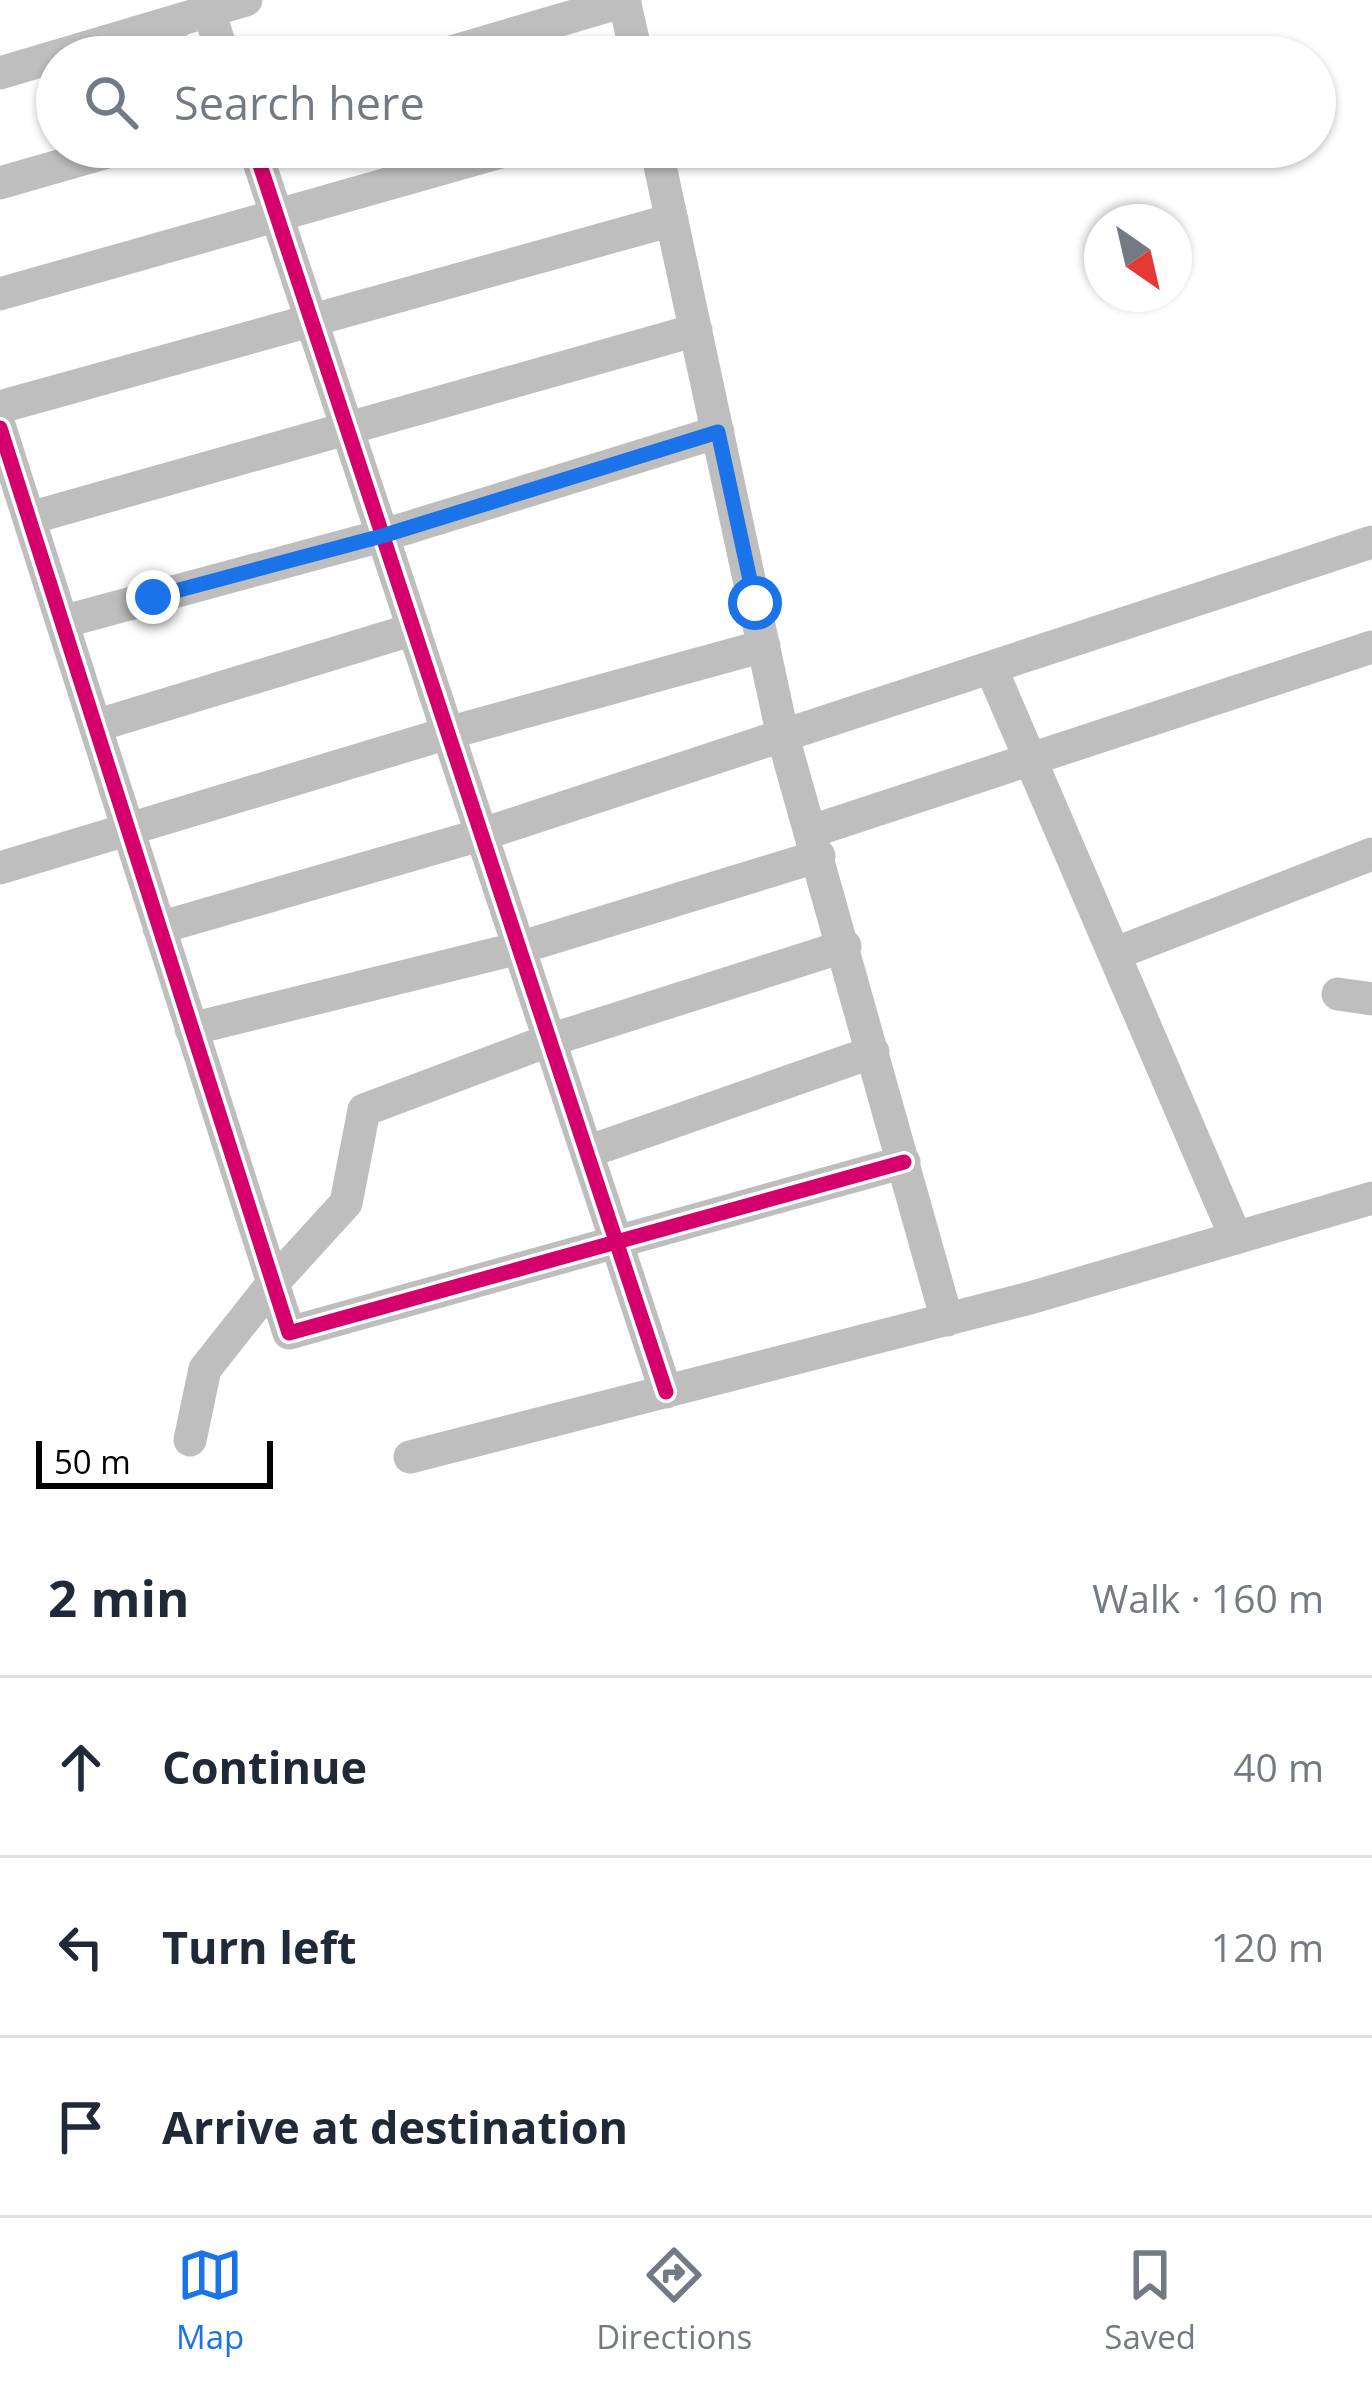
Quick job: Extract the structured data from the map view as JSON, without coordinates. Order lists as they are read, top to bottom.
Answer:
{
  "scale_bar": "50 m",
  "north": "bottom right",
  "page": {
    "search": "Search here",
    "scale": "50 m",
    "heading": ["2 min", "Walk · 160 m"],
    "list": [
      ["Continue", "40 m"],
      ["Turn left", "120 m"],
      "Arrive at destination"
    ],
    "nav": ["Map", "Directions", "Saved"]
  }
}
